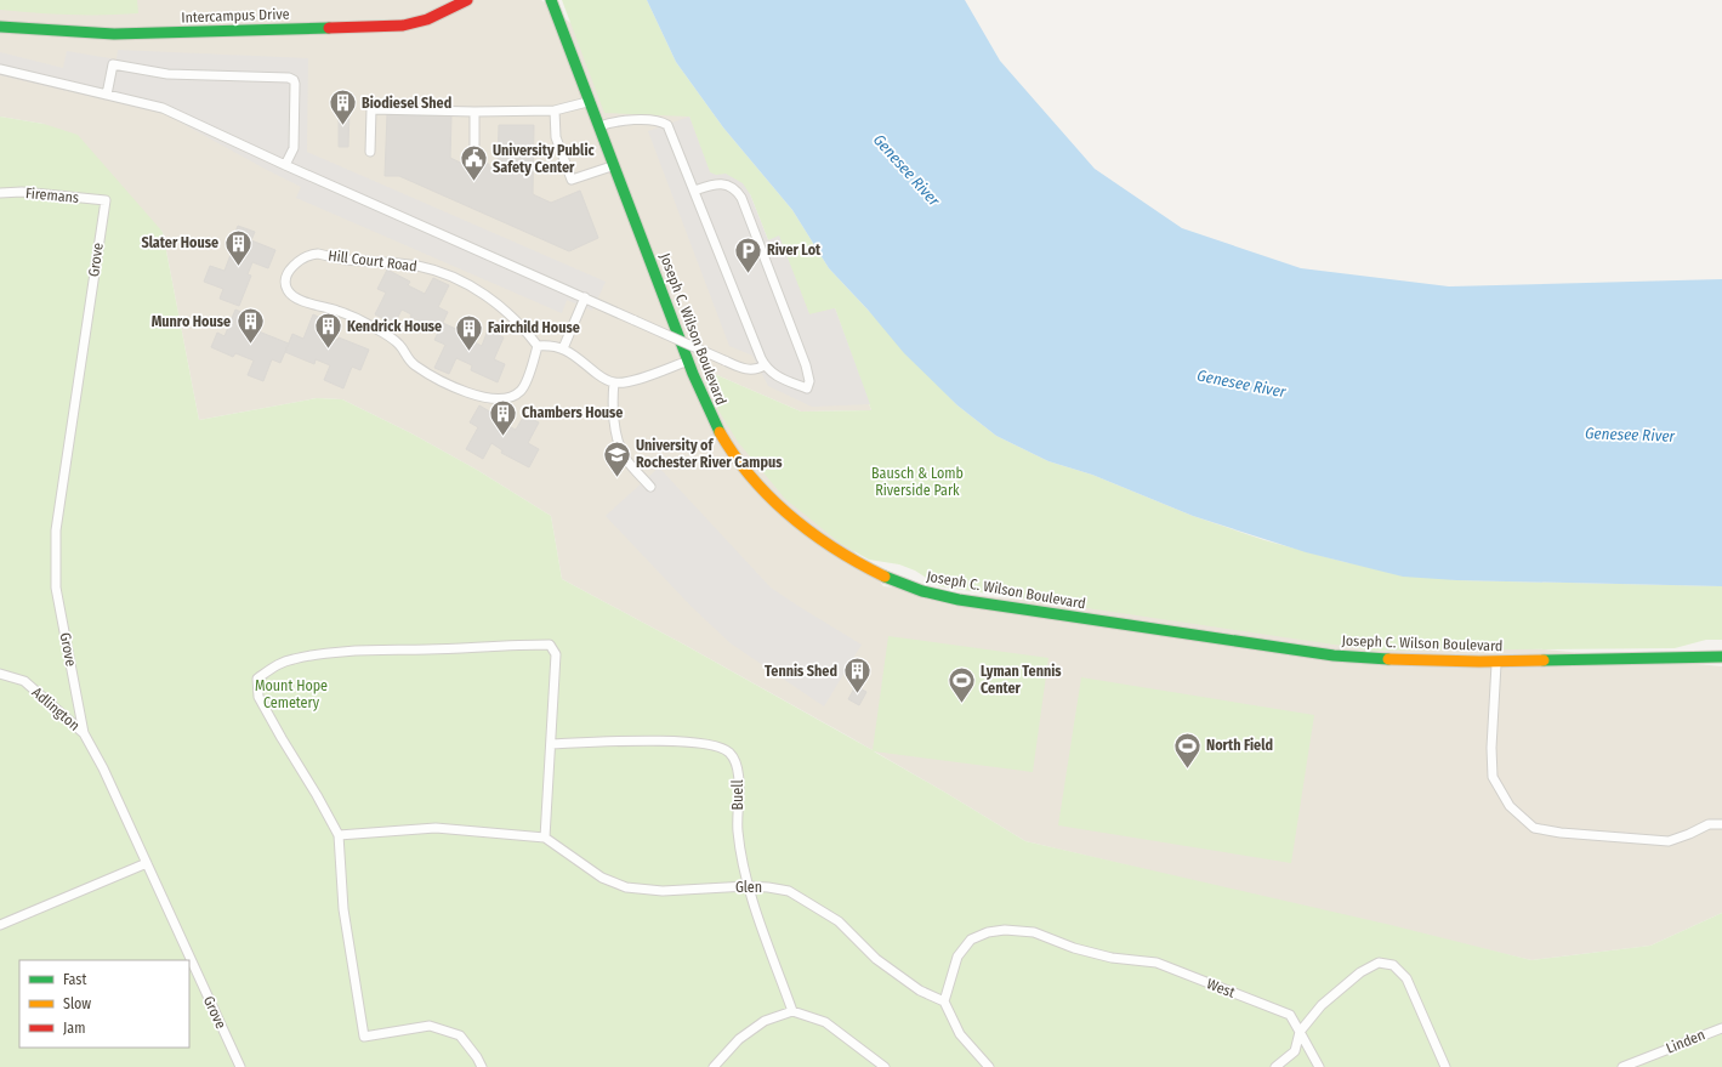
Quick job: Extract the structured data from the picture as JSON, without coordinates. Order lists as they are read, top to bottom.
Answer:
{
  "streets": {
    "street": ["Intercampus Drive", "Joseph C. Wilson Boulevard"],
    "lane": [
      "Firemans",
      "Grove",
      "Hill Court Road",
      "Adlington",
      "Buell",
      "Glen",
      "West",
      "Linden"
    ]
  },
  "crossings": [
    ["Firemans", "Grove"],
    ["Grove", "Adlington"],
    ["Buell", "Glen"],
    ["Glen", "West"]
  ],
  "water": ["Genesee River"],
  "parks": ["Bausch & Lomb Riverside Park", "Mount Hope Cemetery"],
  "places": {
    "building": [
      "Biodiesel Shed",
      "Slater House",
      "Munro House",
      "Kendrick House",
      "Fairchild House",
      "Chambers House",
      "Tennis Shed"
    ],
    "public building": ["University Public Safety Center"],
    "parking": ["River Lot"],
    "school or university": ["University of Rochester River Campus"],
    "sports": ["Lyman Tennis Center", "North Field"]
  },
  "legend": ["Fast", "Slow", "Jam"]
}
